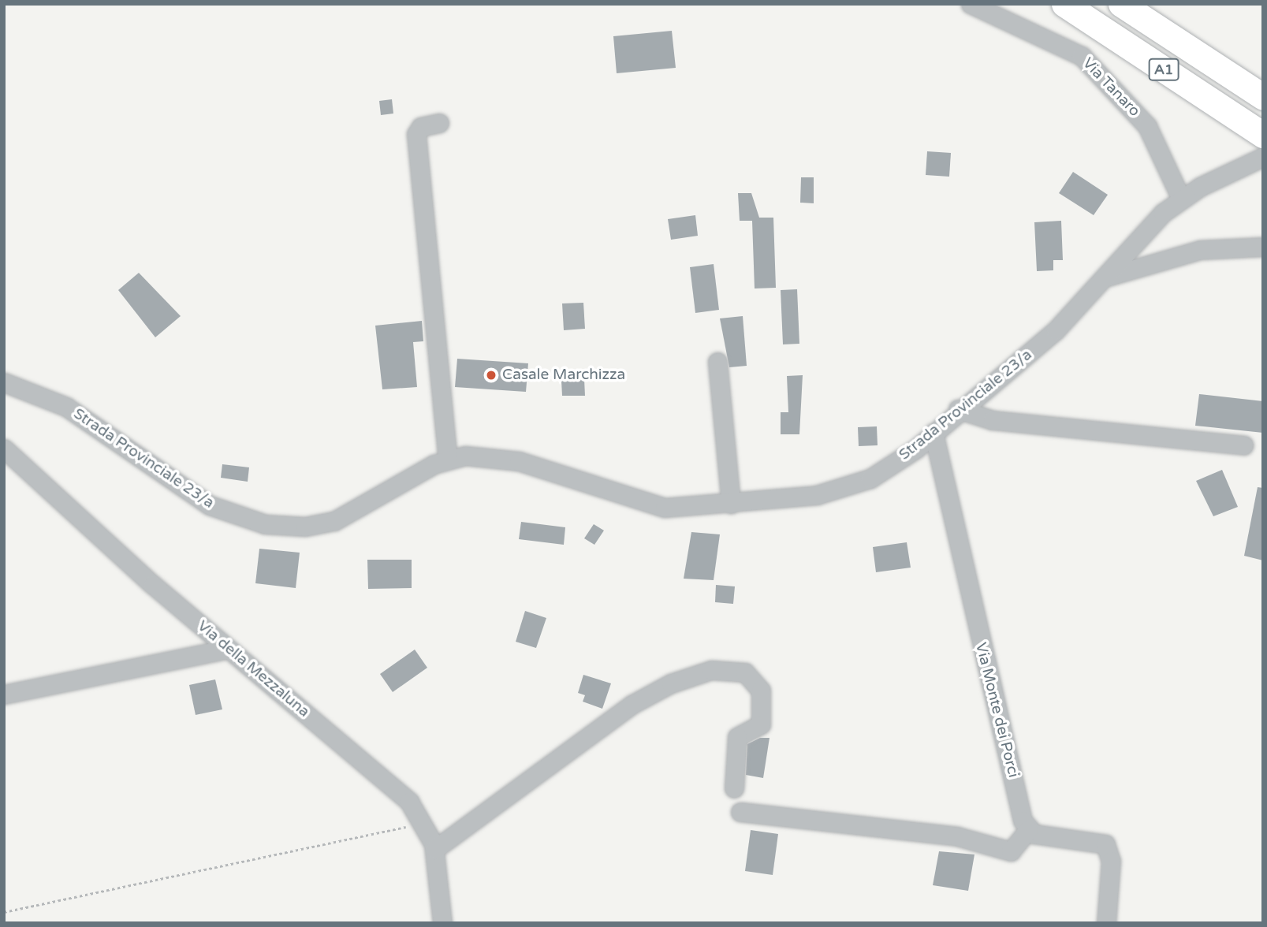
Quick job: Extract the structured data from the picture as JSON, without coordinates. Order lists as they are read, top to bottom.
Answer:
{
  "streets": {
    "highway": ["A1"],
    "street": [
      "Via Tanaro",
      "Strada Provinciale 23/a",
      "Via della Mezzaluna",
      "Via Monte dei Porci"
    ]
  },
  "crossings": [
    ["Via Tanaro", "Strada Provinciale 23/a"],
    ["Strada Provinciale 23/a", "Via Monte dei Porci"]
  ],
  "places": ["Casale Marchizza"]
}
